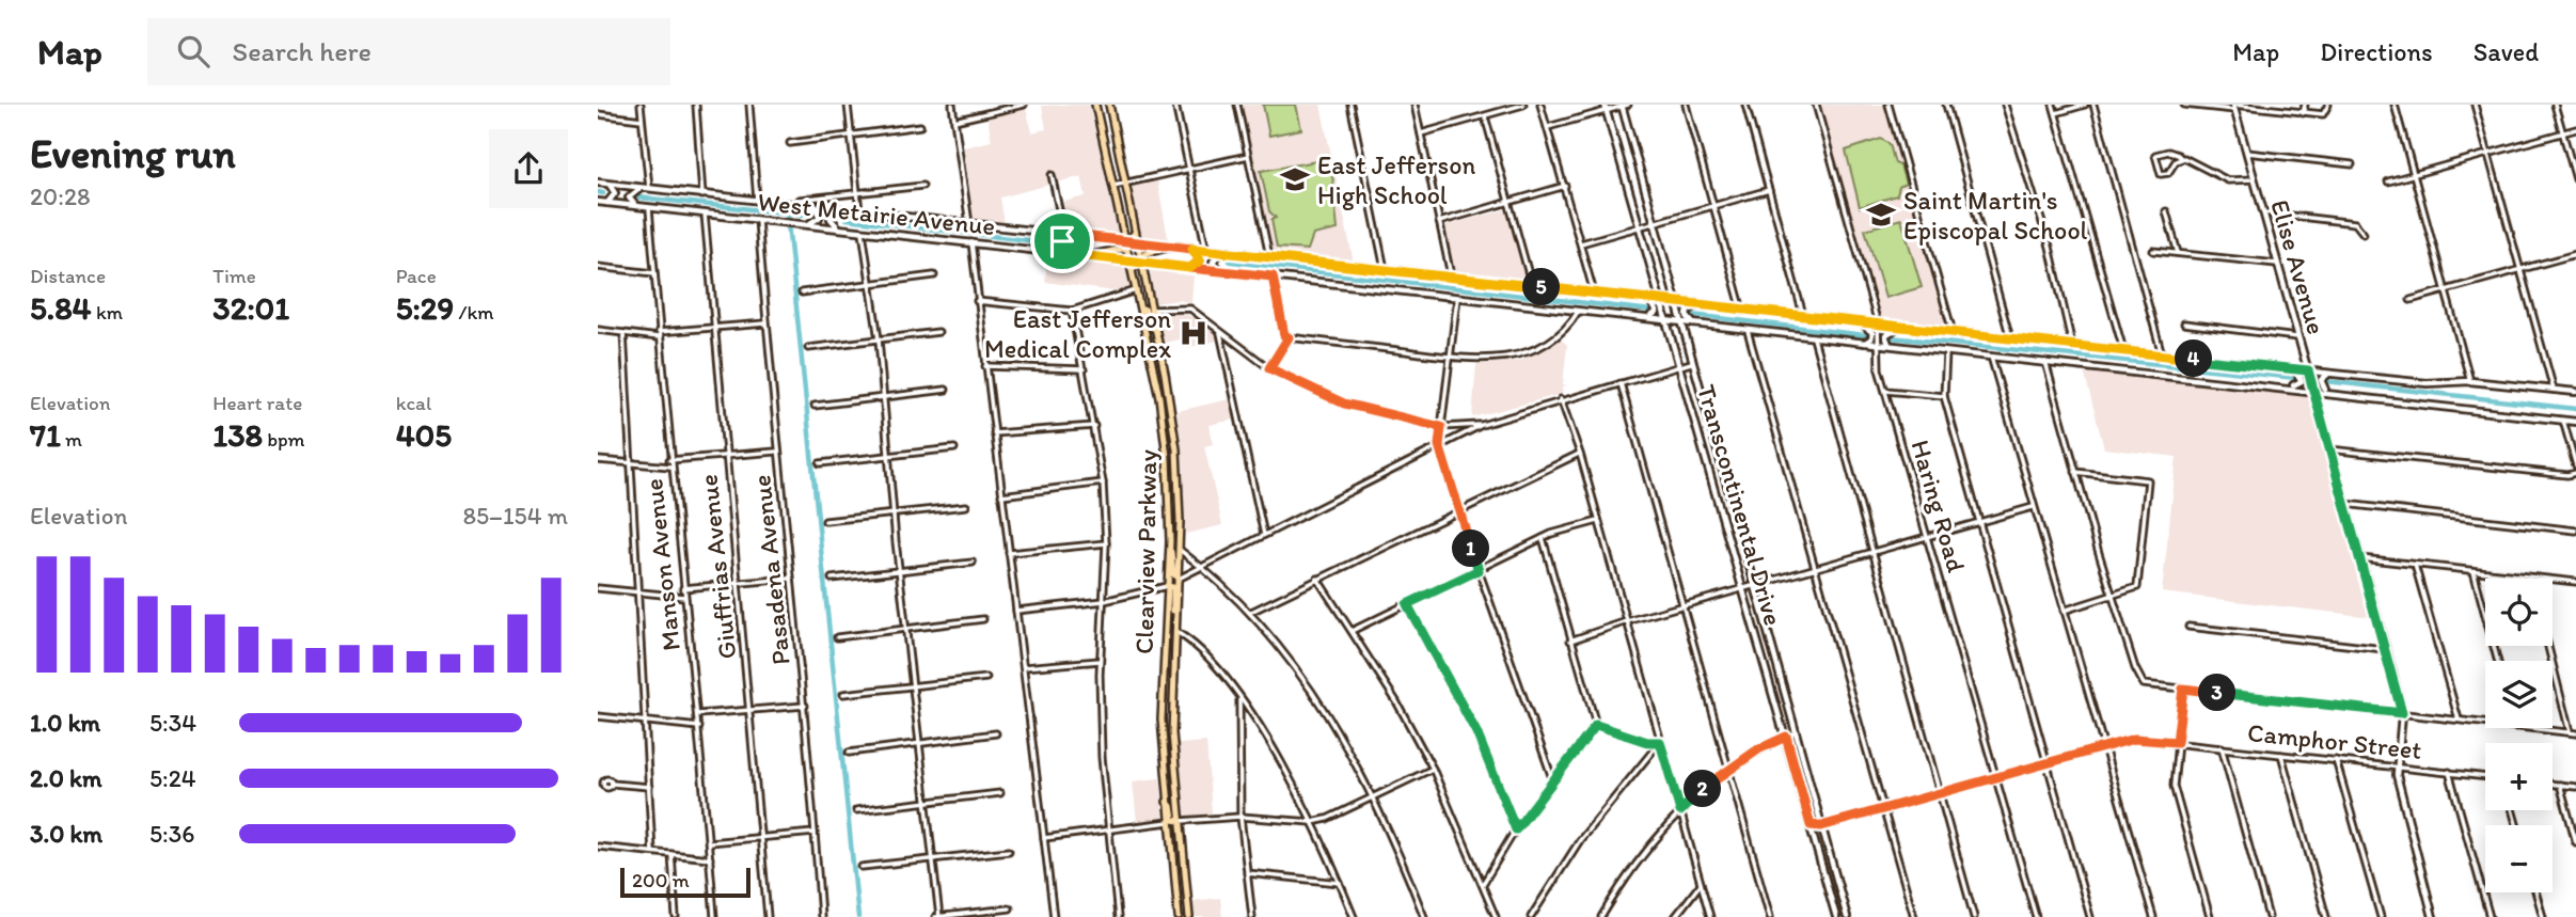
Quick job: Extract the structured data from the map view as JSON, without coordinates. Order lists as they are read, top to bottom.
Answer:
{
  "streets": {
    "highway": ["Clearview Parkway"],
    "main road": ["West Metairie Avenue", "Elise Avenue", "Transcontinental Drive"],
    "street": [
      "Haring Road",
      "Manson Avenue",
      "Giuffrias Avenue",
      "Pasadena Avenue",
      "Camphor Street"
    ]
  },
  "crossings": [
    ["West Metairie Avenue", "Elise Avenue"],
    ["West Metairie Avenue", "Transcontinental Drive"],
    ["West Metairie Avenue", "Haring Road"],
    ["West Metairie Avenue", "Clearview Parkway"],
    ["West Metairie Avenue", "Manson Avenue"],
    ["West Metairie Avenue", "Giuffrias Avenue"],
    ["West Metairie Avenue", "Pasadena Avenue"],
    ["Elise Avenue", "Camphor Street"],
    ["Transcontinental Drive", "Camphor Street"],
    ["Haring Road", "Camphor Street"]
  ],
  "places": {
    "school or university": ["East Jefferson High School", "Saint Martin's Episcopal School"],
    "hospital": ["East Jefferson Medical Complex"]
  },
  "scale_bar": "200 m",
  "page": {
    "header": "Map",
    "search": "Search here",
    "nav": ["Map", "Directions", "Saved"],
    "heading": ["Evening run", "20:28"],
    "stats": [
      ["Distance", "5.84 km"],
      ["Time", "32:01"],
      ["Pace", "5:29 /km"],
      ["Elevation", "71 m"],
      ["Heart rate", "138 bpm"],
      ["kcal", "405"]
    ],
    "pins": [
      "5",
      "4",
      "1",
      "3",
      "2"
    ],
    "chart": ["Elevation", "85–154 m"],
    "map_buttons": ["+", "−"],
    "list": [
      {
        "name": "1.0 km",
        "note": "5:34"
      },
      {
        "name": "2.0 km",
        "note": "5:24"
      },
      {
        "name": "3.0 km",
        "note": "5:36"
      }
    ],
    "scale": "200 m"
  }
}
